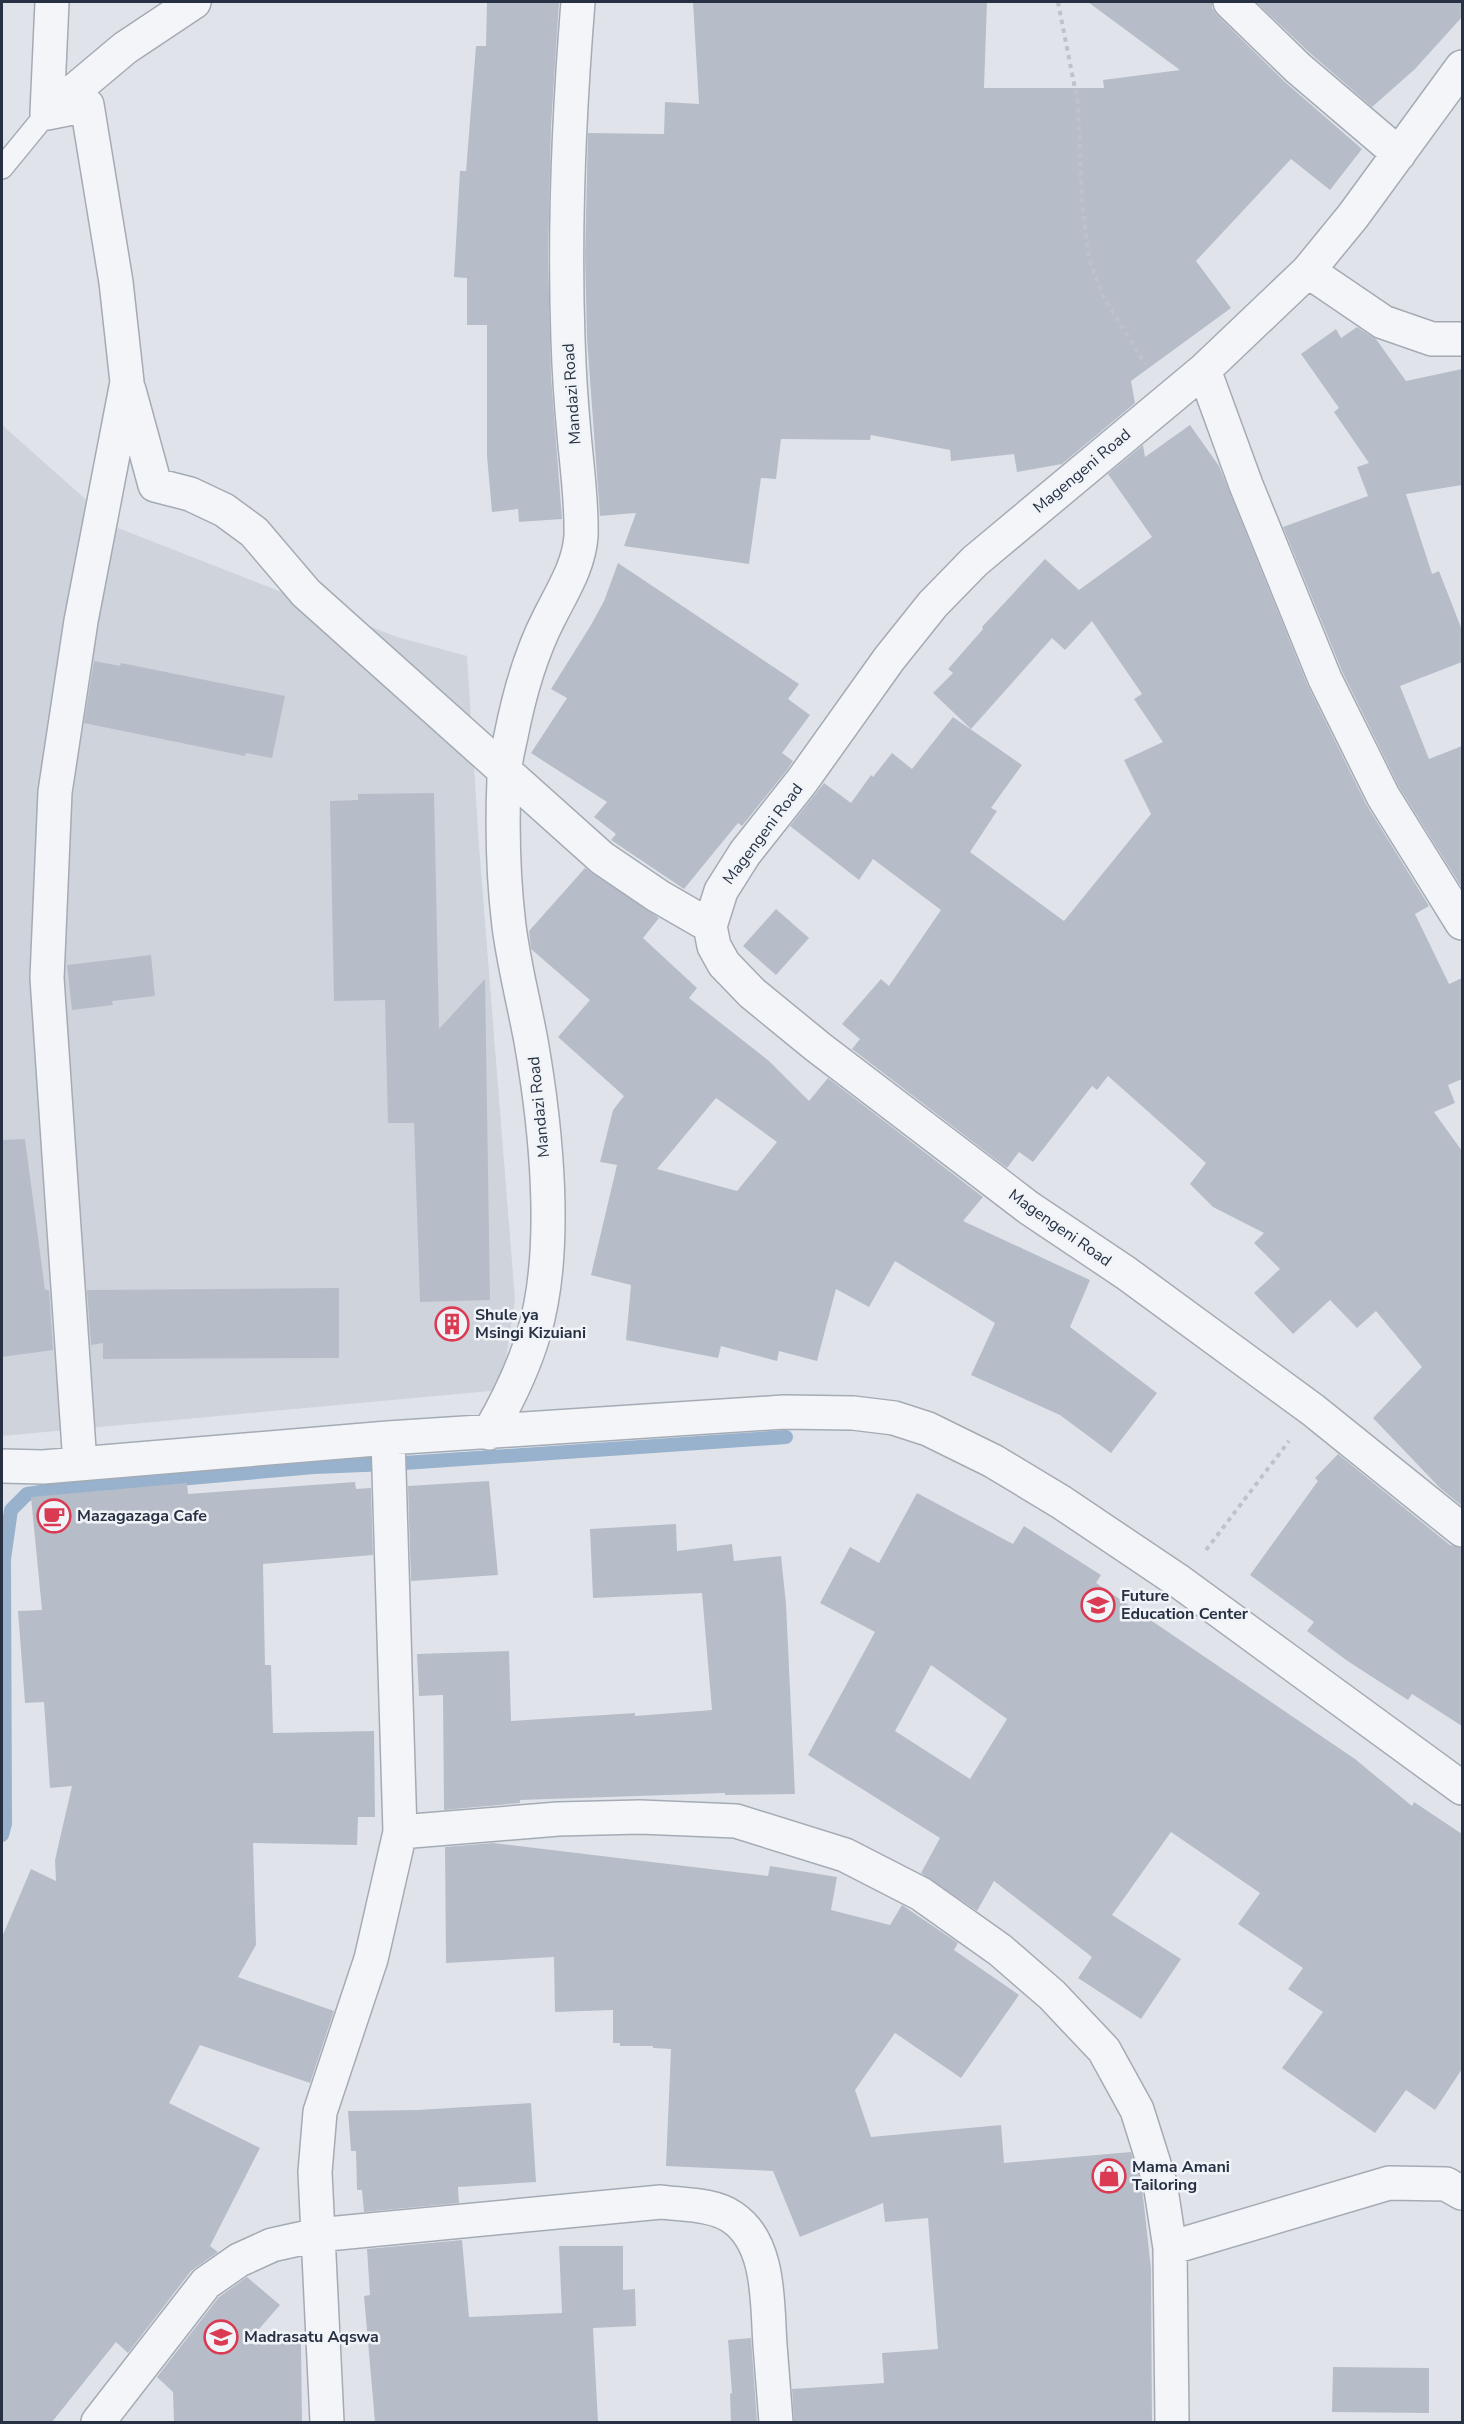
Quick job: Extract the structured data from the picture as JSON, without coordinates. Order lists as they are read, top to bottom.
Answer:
{
  "streets": {
    "street": ["Mandazi Road", "Magengeni Road"]
  },
  "places": {
    "building": ["Shule ya Msingi Kizuiani"],
    "cafe": ["Mazagazaga Cafe"],
    "school or university": ["Future Education Center", "Madrasatu Aqswa"],
    "shop": ["Mama Amani Tailoring"]
  }
}
